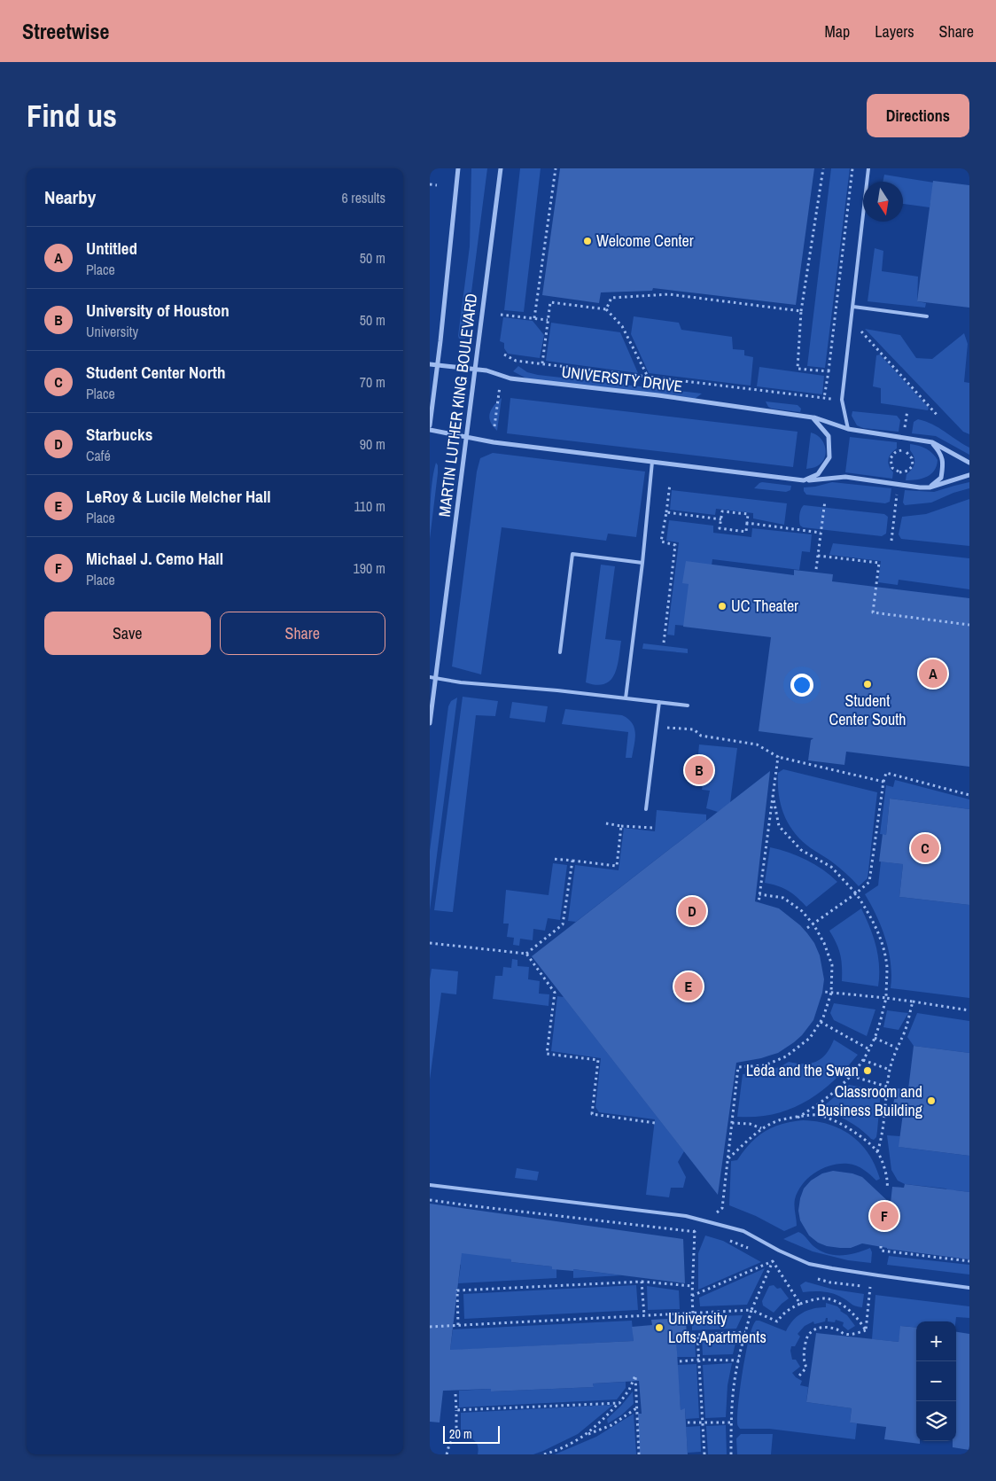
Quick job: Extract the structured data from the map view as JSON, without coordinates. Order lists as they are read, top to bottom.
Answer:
{
  "streets": {
    "street": ["UNIVERSITY DRIVE", "MARTIN LUTHER KING BOULEVARD"]
  },
  "crossings": [
    ["UNIVERSITY DRIVE", "MARTIN LUTHER KING BOULEVARD"]
  ],
  "places": [
    "Welcome Center",
    "UC Theater",
    "Student Center South",
    "Leda and the Swan",
    "Classroom and Business Building",
    "University Lofts Apartments"
  ],
  "scale_bar": "20 m",
  "north": "bottom",
  "page": {
    "header": "Streetwise",
    "nav": ["Map", "Layers", "Share"],
    "buttons": [
      "Directions",
      ["Save", "Share"]
    ],
    "title": "Find us",
    "heading": ["Nearby", "6 results"],
    "list": [
      {
        "mark": "A",
        "name": "Untitled",
        "note": "Place",
        "value": "50 m"
      },
      {
        "mark": "B",
        "name": "University of Houston",
        "note": "University",
        "value": "50 m"
      },
      {
        "mark": "C",
        "name": "Student Center North",
        "note": "Place",
        "value": "70 m"
      },
      {
        "mark": "D",
        "name": "Starbucks",
        "note": "Café",
        "value": "90 m"
      },
      {
        "mark": "E",
        "name": "LeRoy & Lucile Melcher Hall",
        "note": "Place",
        "value": "110 m"
      },
      {
        "mark": "F",
        "name": "Michael J. Cemo Hall",
        "note": "Place",
        "value": "190 m"
      }
    ],
    "pins": [
      "A",
      "B",
      "C",
      "D",
      "E",
      "F"
    ],
    "map_buttons": ["+", "−"],
    "scale": "20 m"
  }
}
